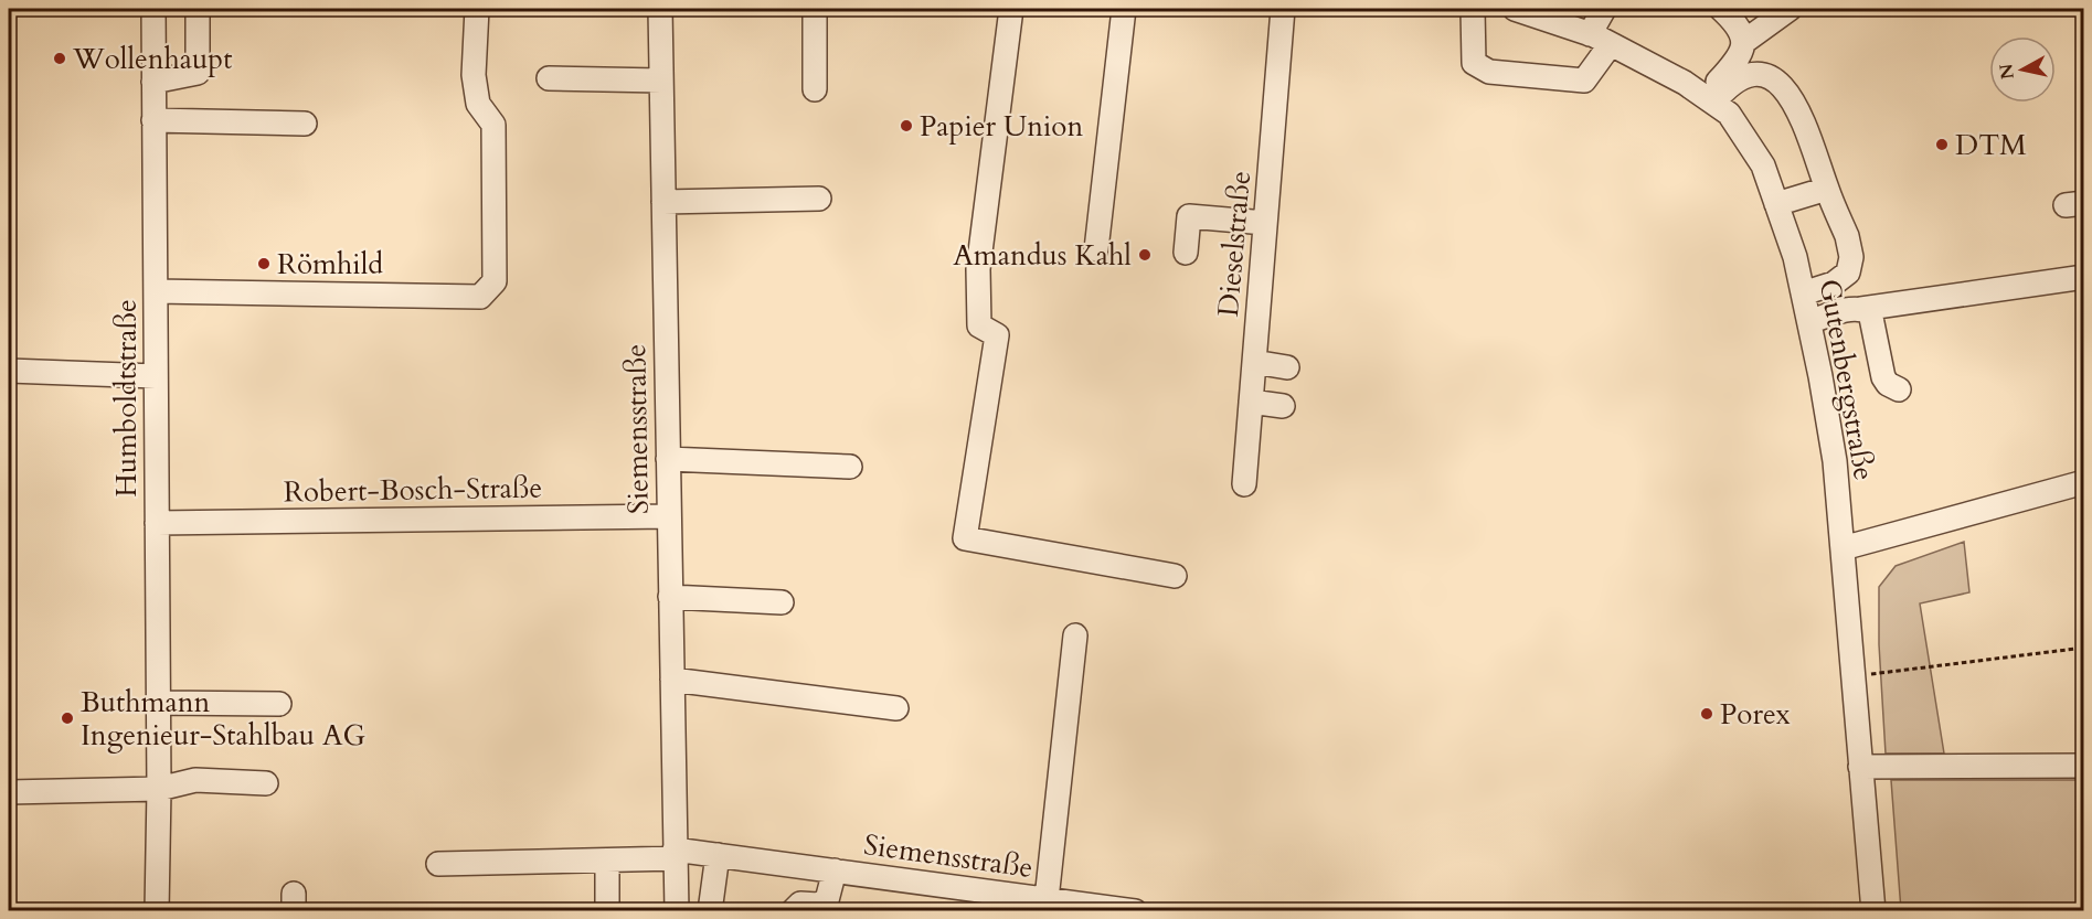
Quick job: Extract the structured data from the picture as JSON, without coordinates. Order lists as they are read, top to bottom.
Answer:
{
  "streets": {
    "street": [
      "Dieselstraße",
      "Gutenbergstraße",
      "Humboldtstraße",
      "Siemensstraße",
      "Robert-Bosch-Straße"
    ]
  },
  "crossings": [
    ["Humboldtstraße", "Robert-Bosch-Straße"],
    ["Siemensstraße", "Robert-Bosch-Straße"]
  ],
  "places": [
    "Wollenhaupt",
    "Papier Union",
    "DTM",
    "Amandus Kahl",
    "Römhild",
    "Porex",
    "Buthmann Ingenieur-Stahlbau AG"
  ],
  "north": "left"
}
